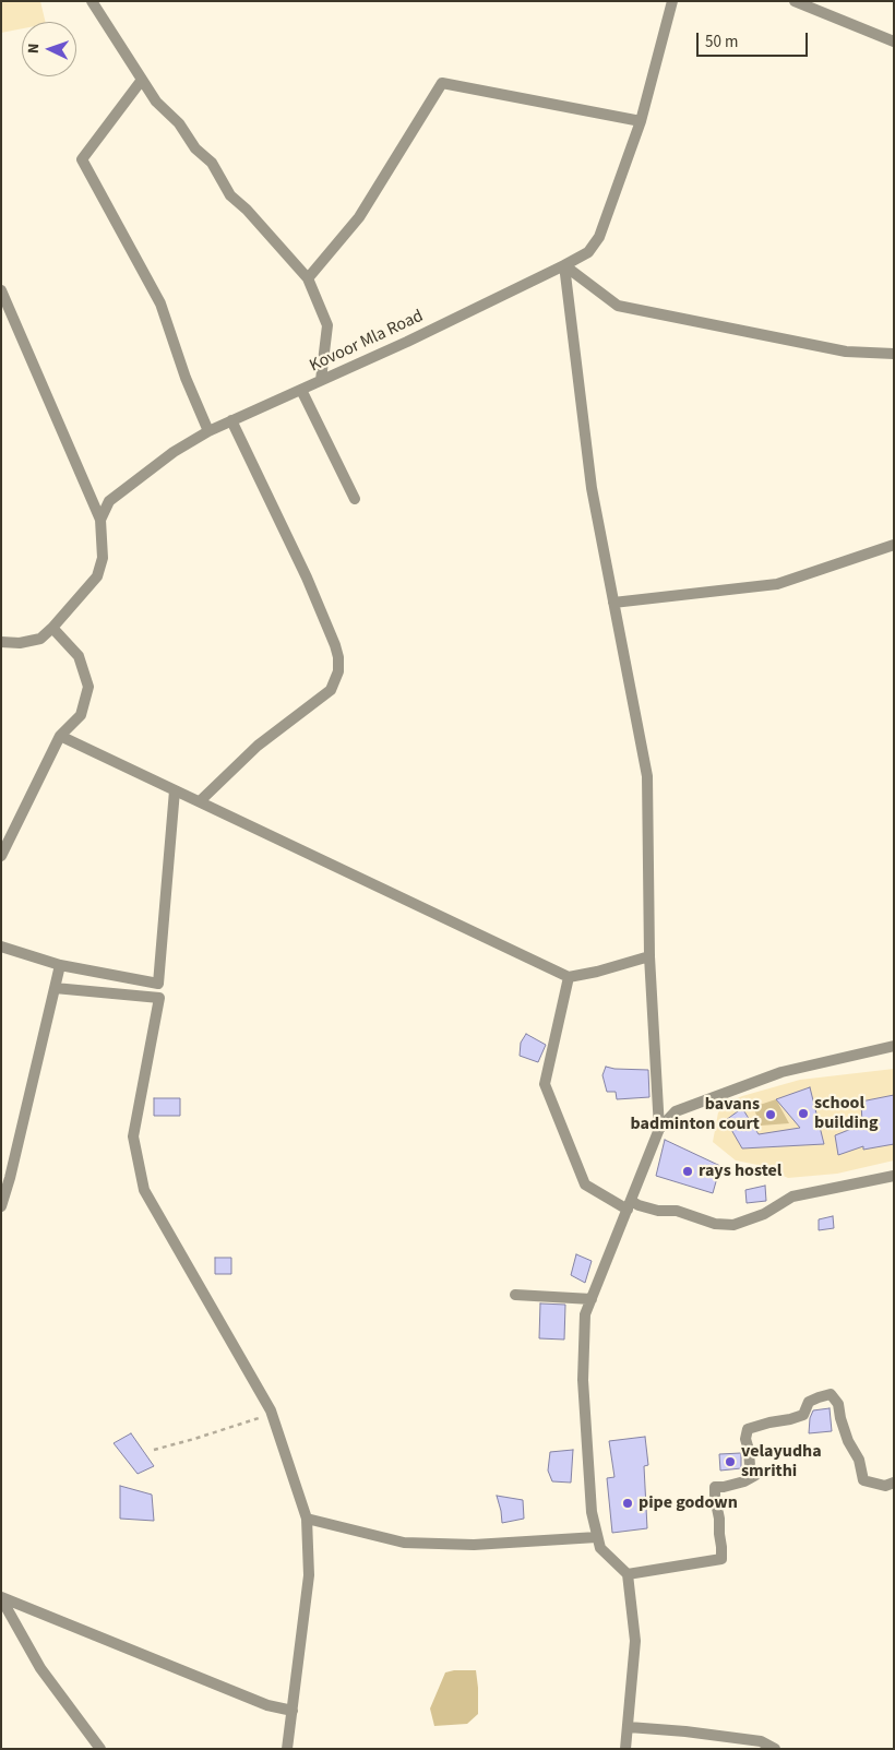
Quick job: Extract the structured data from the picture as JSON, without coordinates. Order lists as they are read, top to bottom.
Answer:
{
  "streets": {
    "street": ["Kovoor Mla Road"]
  },
  "places": [
    "school building",
    "bavans badminton court",
    "rays hostel",
    "velayudha smrithi",
    "pipe godown"
  ],
  "scale_bar": "50 m",
  "north": "left"
}
